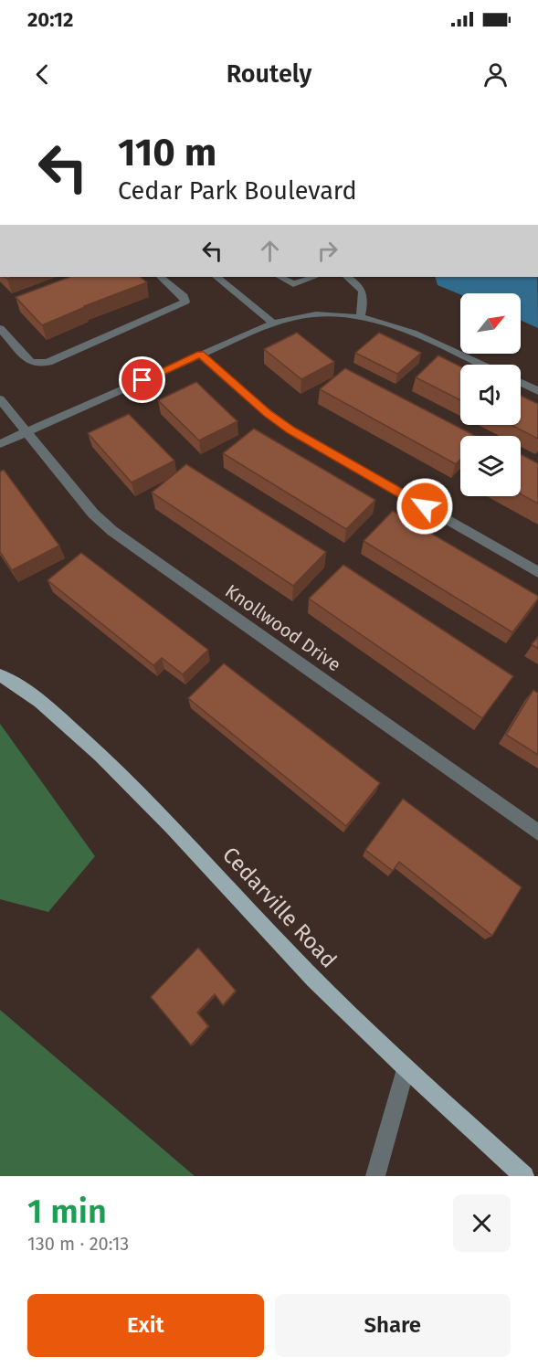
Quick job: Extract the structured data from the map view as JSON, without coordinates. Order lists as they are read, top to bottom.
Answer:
{
  "streets": {
    "main road": ["Cedarville Road"],
    "street": ["Knollwood Drive"]
  },
  "north": "top right",
  "page": {
    "status": "20:12",
    "header": "Routely",
    "turn": ["110 m", "Cedar Park Boulevard"],
    "heading": ["1 min", "130 m · 20:13"],
    "buttons": ["Exit", "Share"]
  }
}
